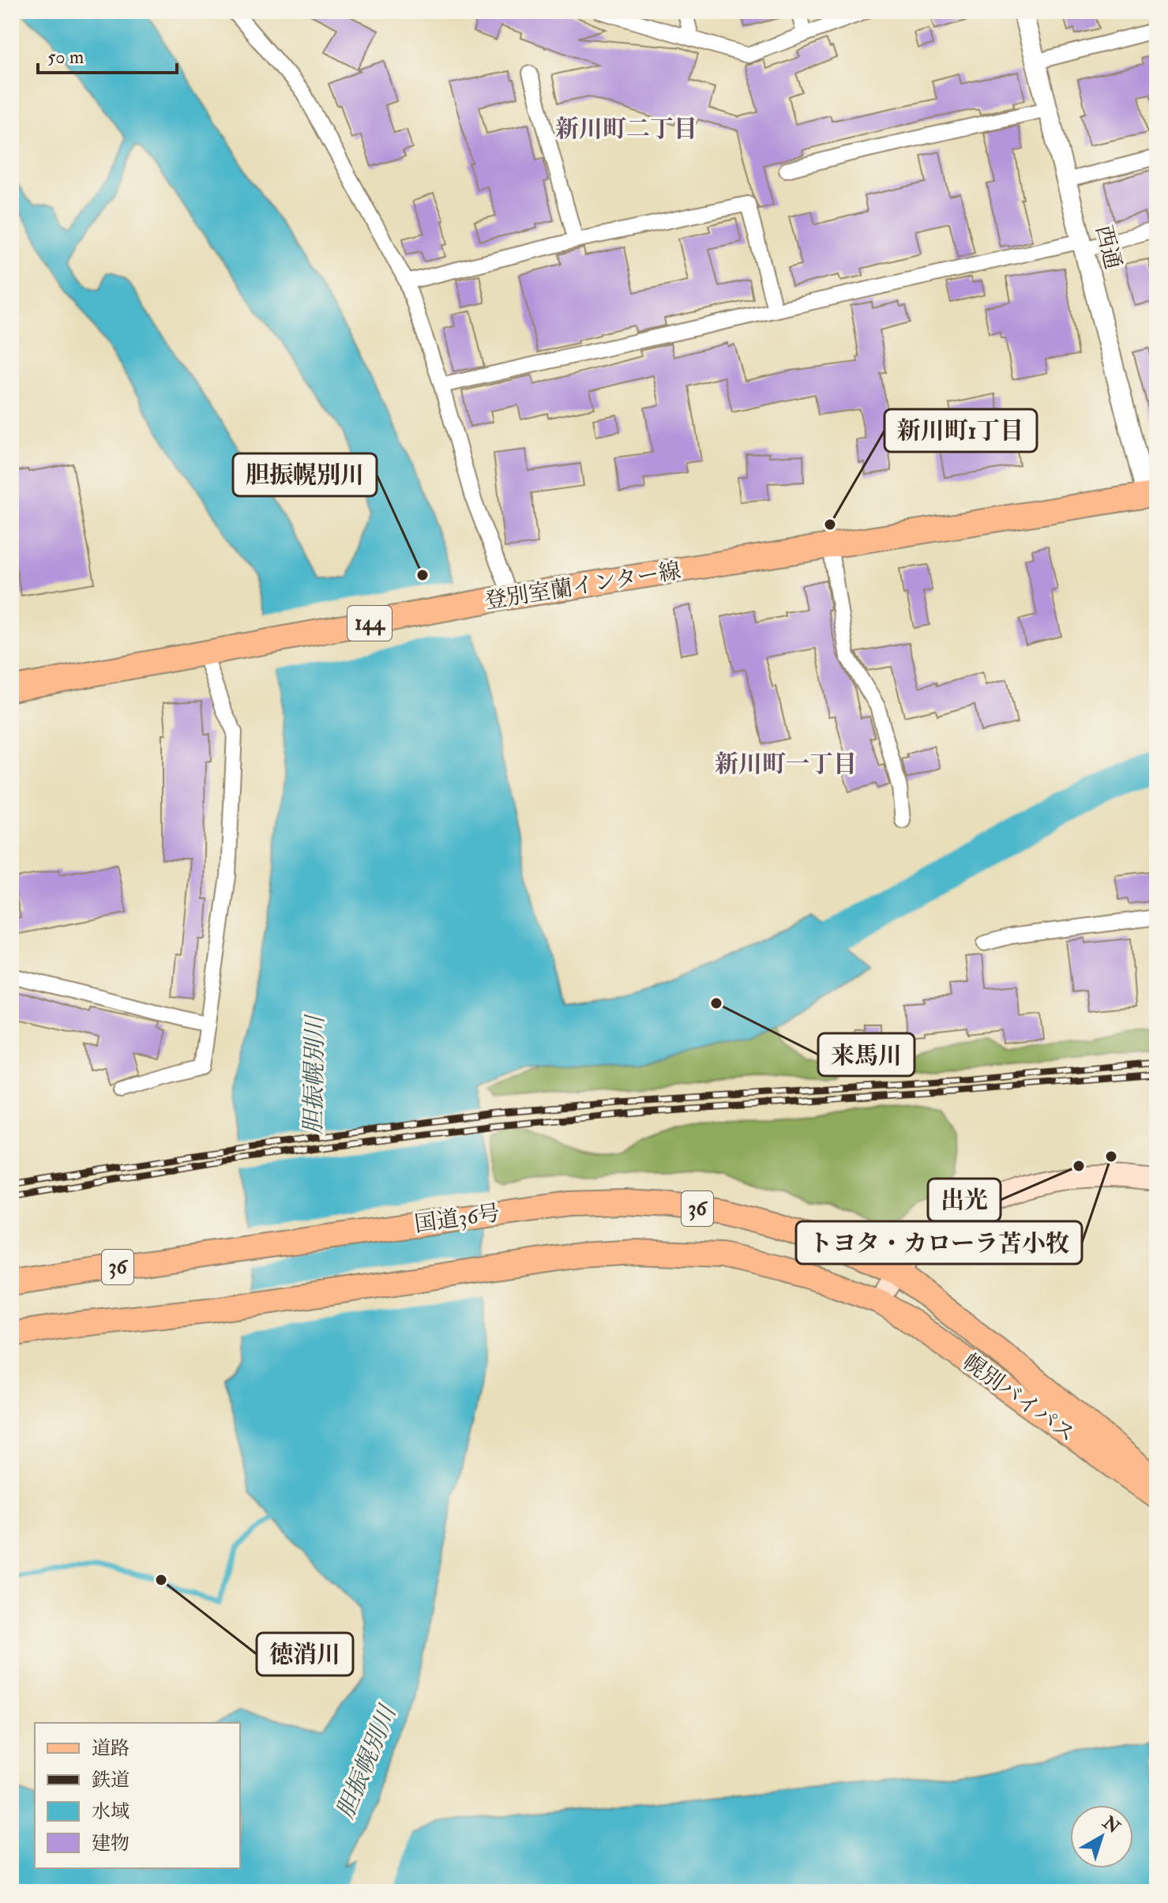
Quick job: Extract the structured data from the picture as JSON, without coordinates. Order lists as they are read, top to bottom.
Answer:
{
  "streets": {
    "main road": [
      "登別室蘭インター線",
      "144",
      "36",
      "国道36号",
      "幌別バイパス"
    ],
    "street": ["西通"]
  },
  "crossings": [
    ["西通", "登別室蘭インター線"],
    ["36", "幌別バイパス"],
    ["国道36号", "幌別バイパス"]
  ],
  "districts": ["新川町二丁目", "新川町一丁目"],
  "water": ["胆振幌別川"],
  "places": [
    "新川町1丁目",
    "胆振幌別川",
    "来馬川",
    "トヨタ・カローラ苫小牧",
    "出光",
    "徳消川"
  ],
  "legend": [
    "道路",
    "鉄道",
    "水域",
    "建物"
  ],
  "scale_bar": "50 m",
  "north": "top right"
}
